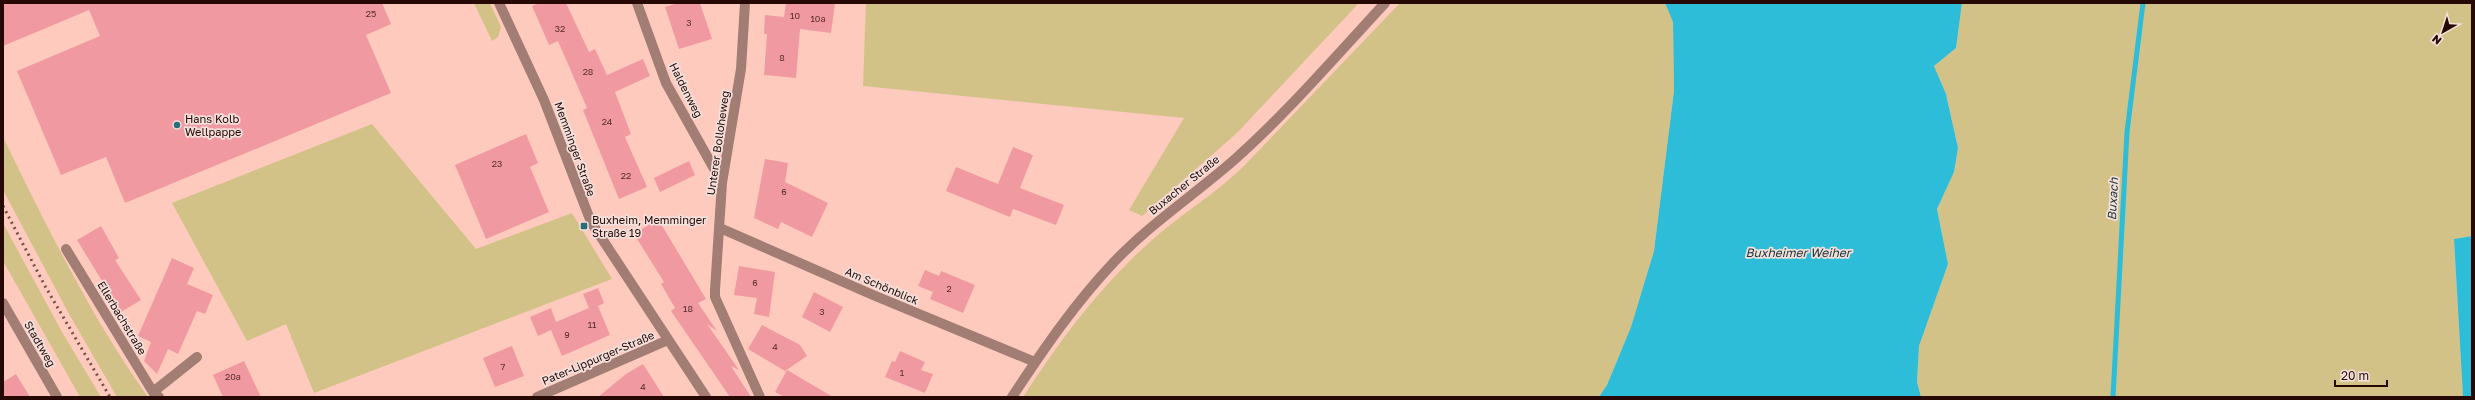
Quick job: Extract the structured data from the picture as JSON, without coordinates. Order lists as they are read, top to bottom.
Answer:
{
  "streets": {
    "street": [
      "Haldenweg",
      "Unterer Bolloheweg",
      "Memminger Straße",
      "Buxacher Straße",
      "Am Schönblick",
      "Ellerbachstraße",
      "Stadtweg",
      "Pater-Lippurger-Straße"
    ]
  },
  "crossings": [
    ["Haldenweg", "Unterer Bolloheweg"],
    ["Unterer Bolloheweg", "Am Schönblick"],
    ["Memminger Straße", "Pater-Lippurger-Straße"],
    ["Buxacher Straße", "Am Schönblick"]
  ],
  "water": ["Buxach", "Buxheimer Weiher"],
  "places": {
    "other": ["Hans Kolb Wellpappe"],
    "transit": ["Buxheim, Memminger Straße 19"]
  },
  "house_numbers": [
    "25",
    "10",
    "10a",
    "3",
    "32",
    "8",
    "28",
    "24",
    "23",
    "22",
    "6",
    "6",
    "2",
    "18",
    "3",
    "11",
    "9",
    "4",
    "7",
    "1",
    "20a",
    "4"
  ],
  "scale_bar": "20 m",
  "north": "bottom left"
}
